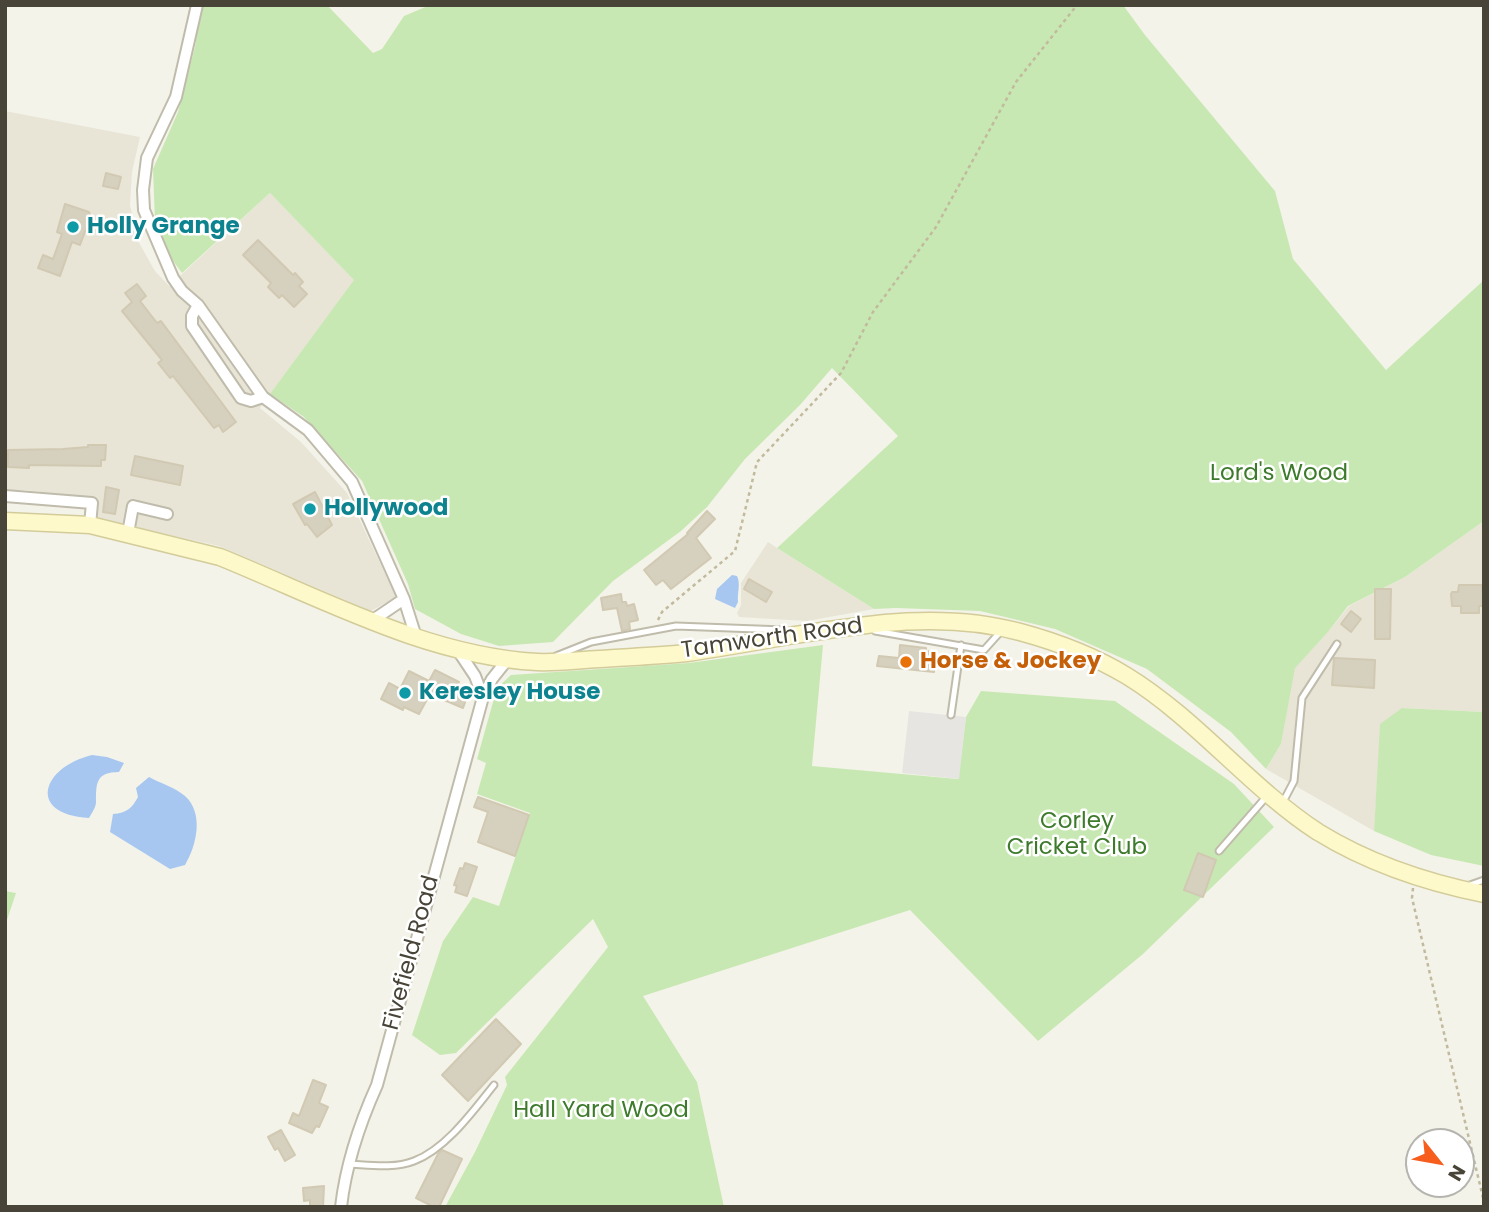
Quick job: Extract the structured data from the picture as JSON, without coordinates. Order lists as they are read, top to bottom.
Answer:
{
  "streets": {
    "main road": ["Tamworth Road"],
    "street": ["Fivefield Road"]
  },
  "crossings": [
    ["Tamworth Road", "Fivefield Road"]
  ],
  "parks": ["Lord's Wood", "Corley Cricket Club", "Hall Yard Wood"],
  "places": [
    "Holly Grange",
    "Hollywood",
    "Horse & Jockey",
    "Keresley House"
  ],
  "north": "bottom right"
}
